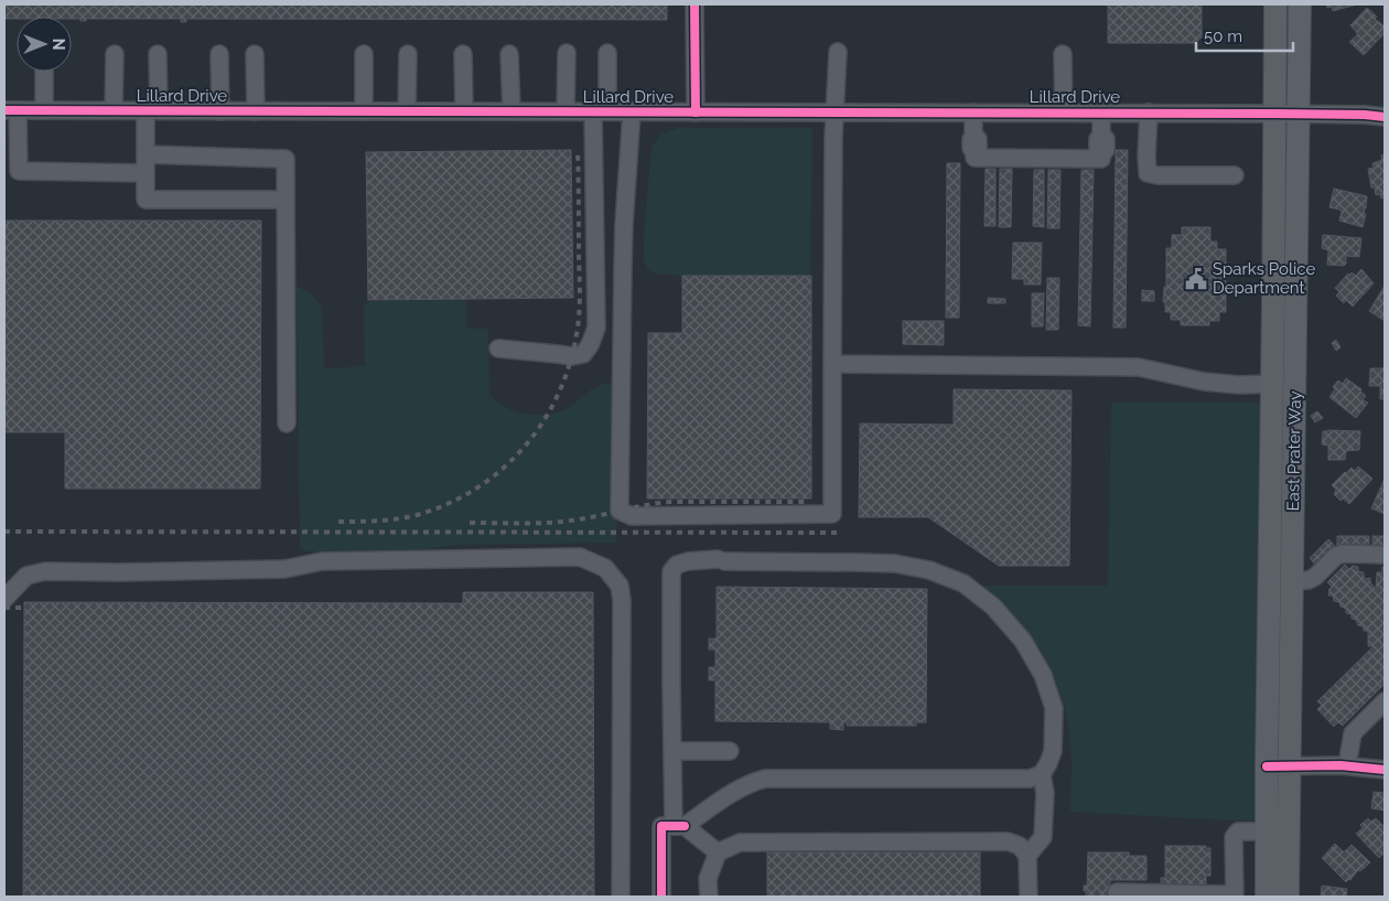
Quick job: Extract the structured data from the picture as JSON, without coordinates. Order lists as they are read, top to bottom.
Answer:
{
  "streets": {
    "main road": ["East Prater Way"],
    "street": ["Lillard Drive"]
  },
  "crossings": [
    ["Lillard Drive", "East Prater Way"]
  ],
  "places": {
    "public building": ["Sparks Police Department"]
  },
  "scale_bar": "50 m",
  "north": "right"
}
